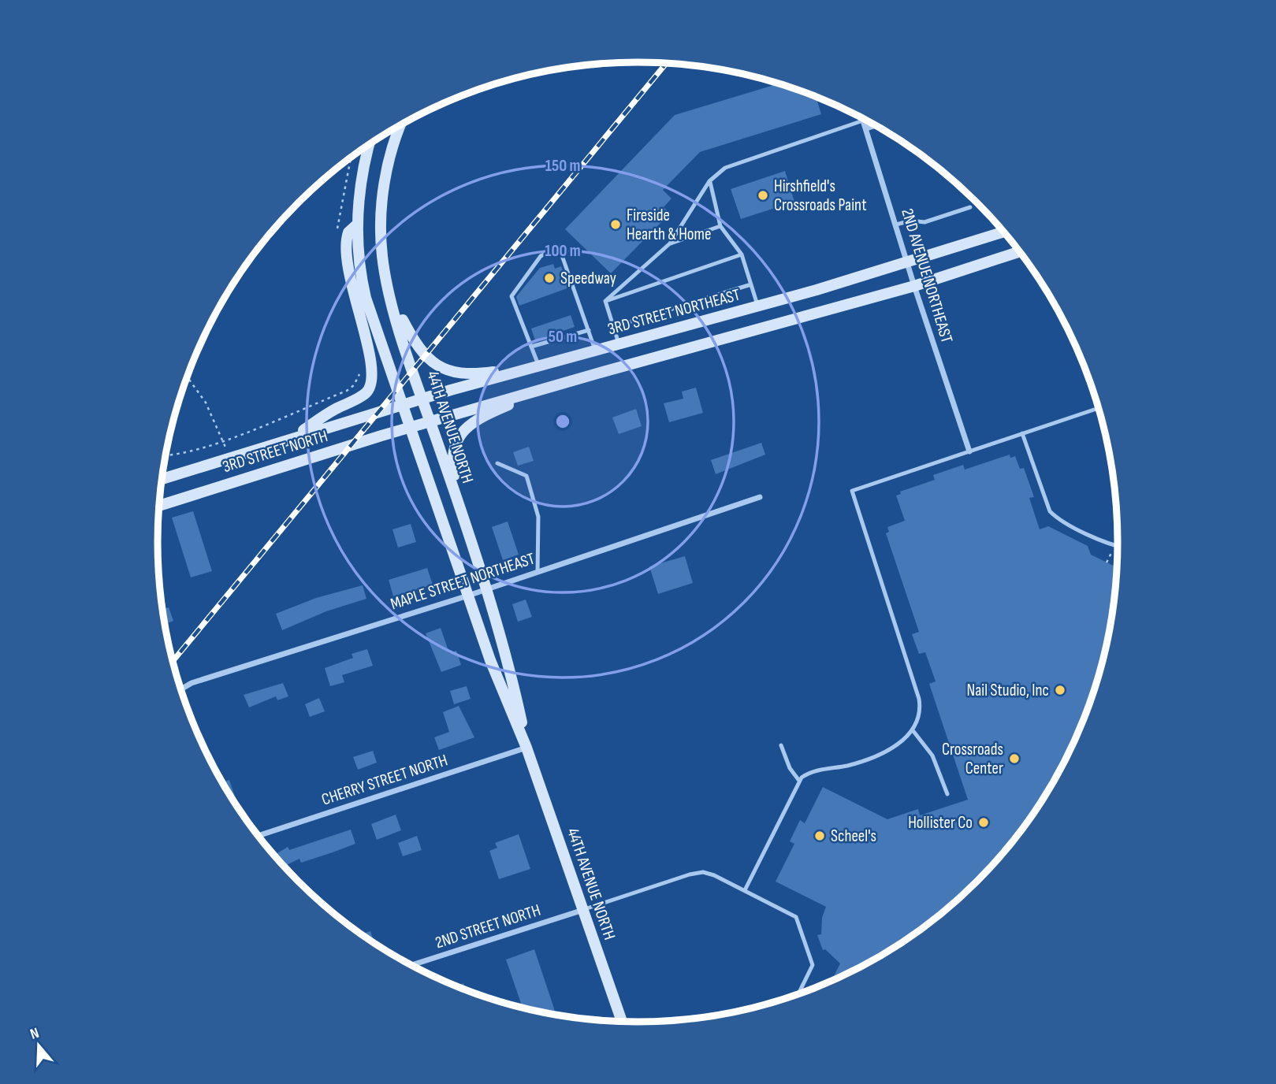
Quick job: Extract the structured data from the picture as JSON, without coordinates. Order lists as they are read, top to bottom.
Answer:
{
  "streets": {
    "main road": ["3RD STREET NORTHEAST", "44TH AVENUE NORTH", "3RD STREET NORTH"],
    "street": [
      "2ND AVENUE NORTHEAST",
      "MAPLE STREET NORTHEAST",
      "CHERRY STREET NORTH",
      "2ND STREET NORTH"
    ]
  },
  "crossings": [
    ["2ND AVENUE NORTHEAST", "3RD STREET NORTHEAST"],
    ["3RD STREET NORTHEAST", "44TH AVENUE NORTH"],
    ["44TH AVENUE NORTH", "3RD STREET NORTH"],
    ["44TH AVENUE NORTH", "MAPLE STREET NORTHEAST"],
    ["44TH AVENUE NORTH", "CHERRY STREET NORTH"],
    ["44TH AVENUE NORTH", "2ND STREET NORTH"]
  ],
  "places": [
    "Hirshfield's Crossroads Paint",
    "Fireside Hearth & Home",
    "Speedway",
    "Nail Studio, Inc",
    "Crossroads Center",
    "Hollister Co",
    "Scheel's"
  ],
  "north": "top",
  "rings": ["150 m", "100 m", "50 m"]
}
